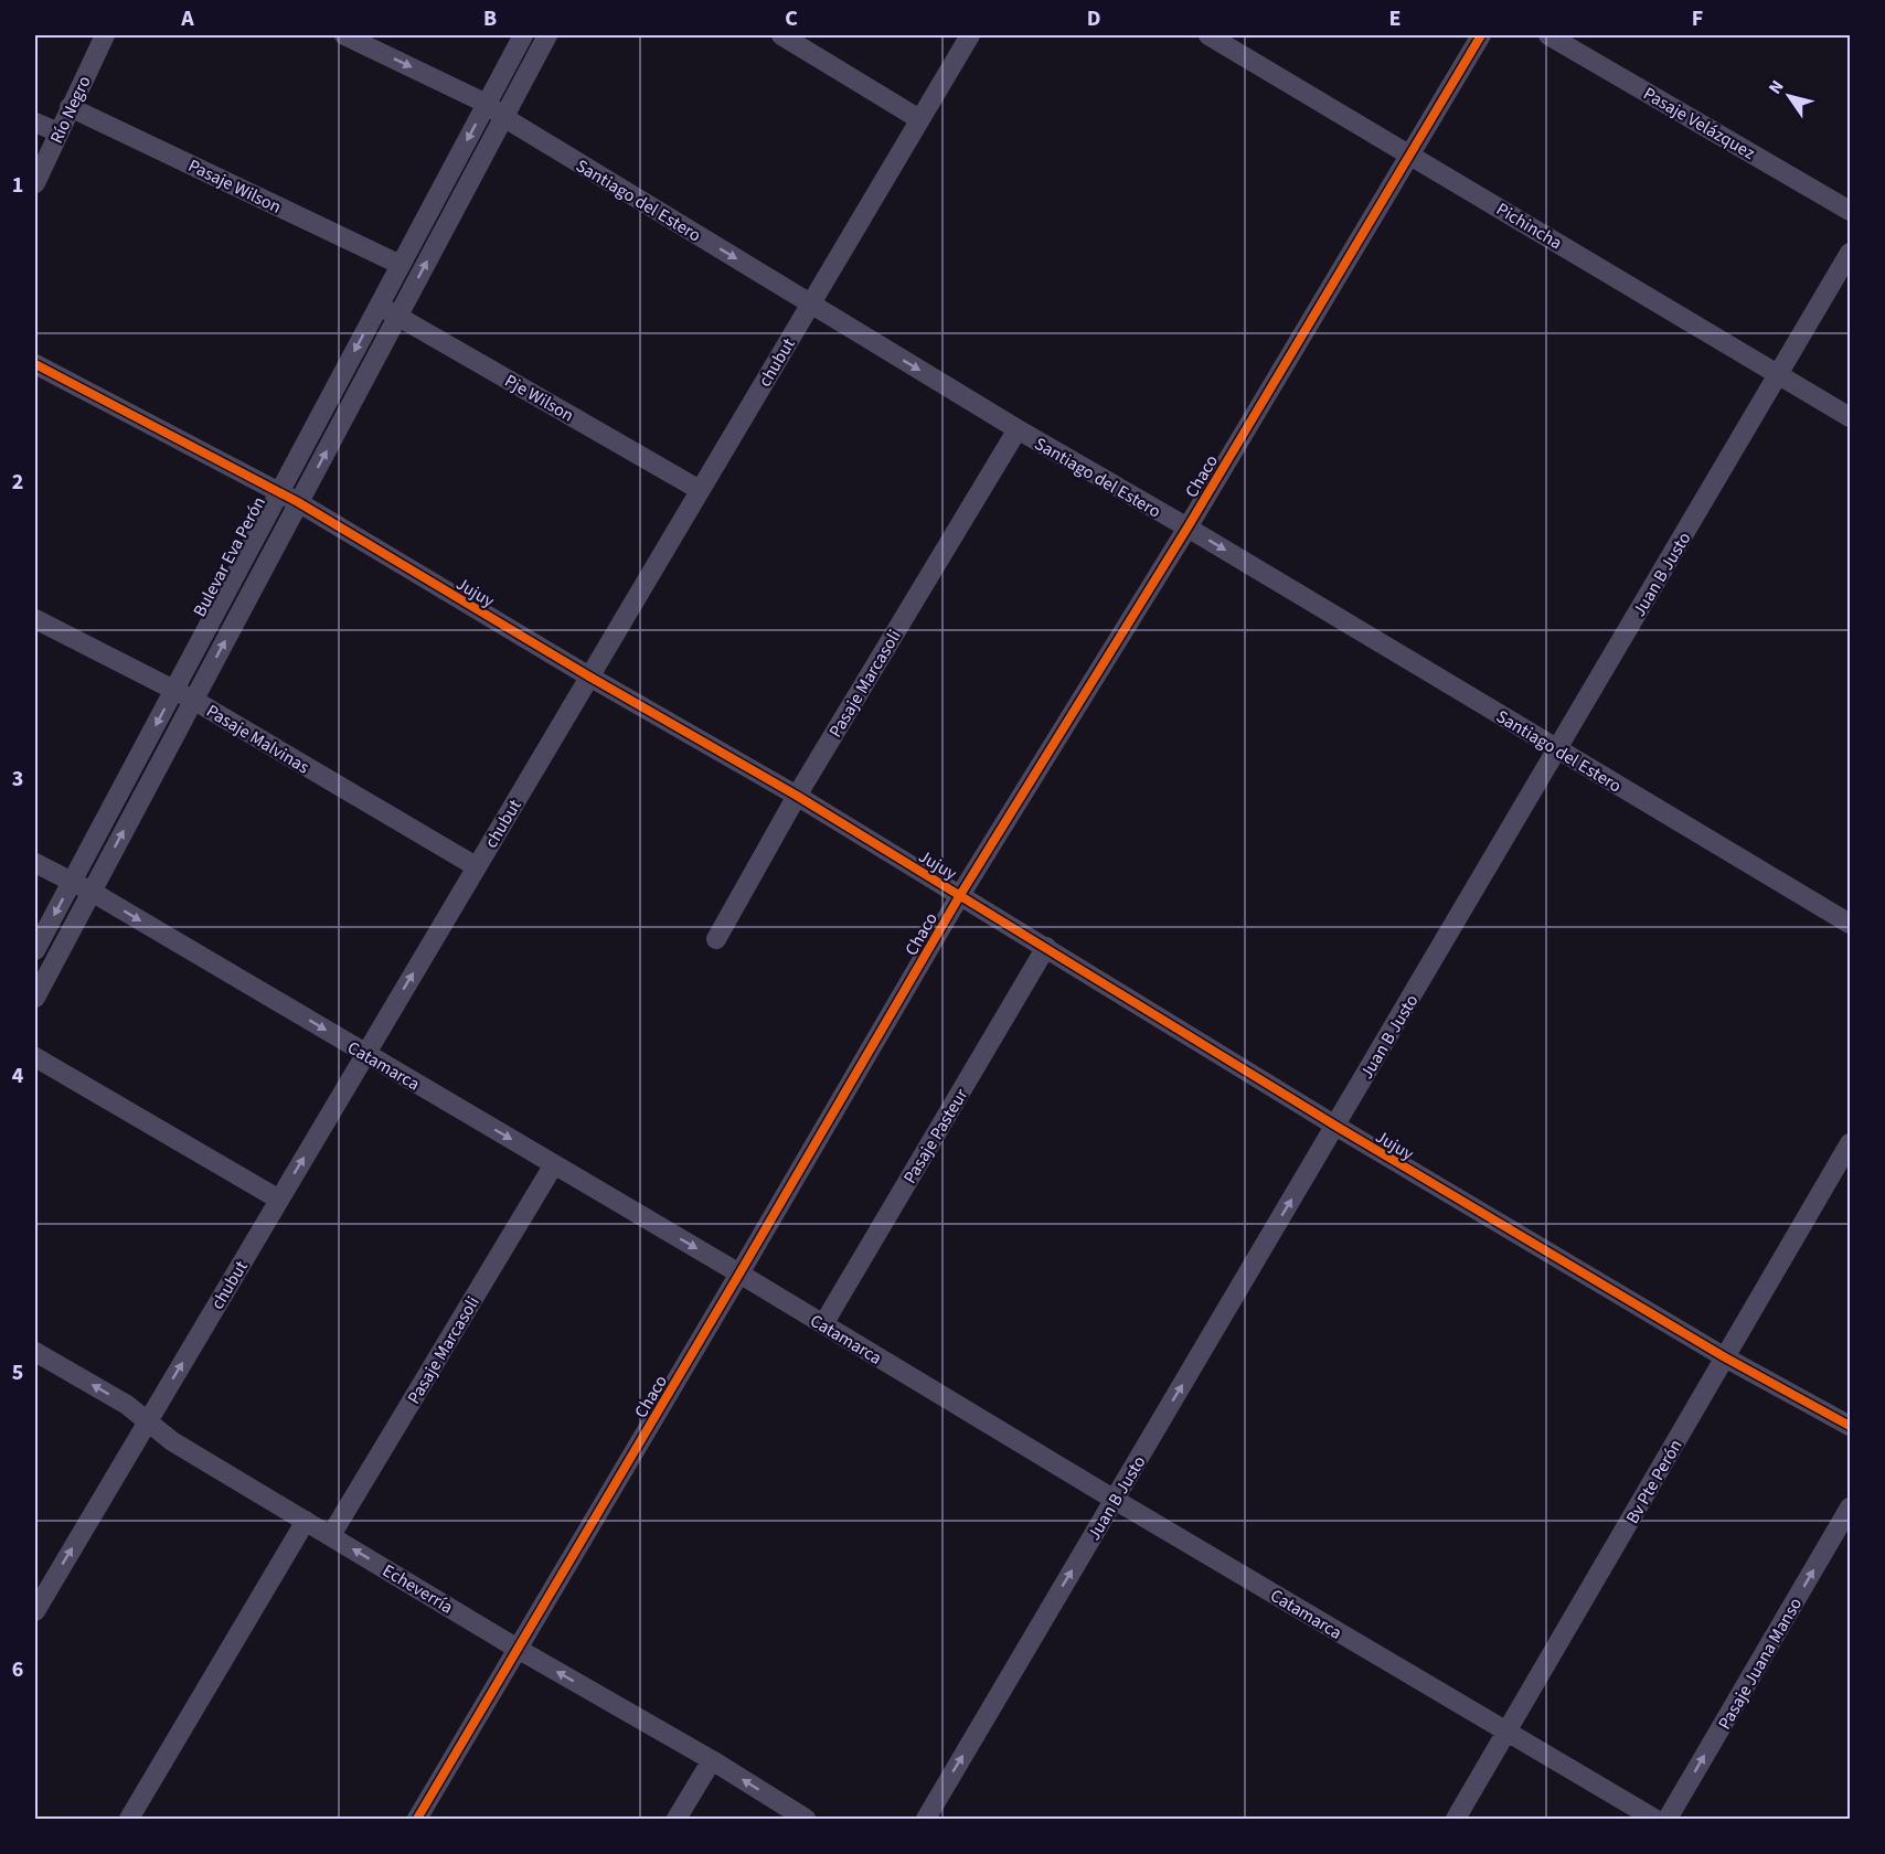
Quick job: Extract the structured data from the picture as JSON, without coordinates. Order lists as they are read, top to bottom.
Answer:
{
  "streets": {
    "street": [
      "Río Negro",
      "Pasaje Velázquez",
      "Pasaje Wilson",
      "Santiago del Estero",
      "Pichincha",
      "chubut",
      "Pje Wilson",
      "Chaco",
      "Bulevar Eva Perón",
      "Juan B Justo",
      "Jujuy",
      "Pasaje Marcasoli",
      "Pasaje Malvinas",
      "Catamarca",
      "Pasaje Pasteur",
      "Bv Pte Perón",
      "Echeverría",
      "Pasaje Juana Manso"
    ]
  },
  "crossings": [
    ["Río Negro", "Pasaje Wilson"],
    ["Pasaje Wilson", "Bulevar Eva Perón"],
    ["Santiago del Estero", "chubut"],
    ["Santiago del Estero", "Chaco"],
    ["Santiago del Estero", "Bulevar Eva Perón"],
    ["Santiago del Estero", "Juan B Justo"],
    ["Santiago del Estero", "Pasaje Marcasoli"],
    ["Pichincha", "Chaco"],
    ["Pichincha", "Juan B Justo"],
    ["chubut", "Pje Wilson"],
    ["chubut", "Jujuy"],
    ["chubut", "Pasaje Malvinas"],
    ["chubut", "Catamarca"],
    ["chubut", "Echeverría"],
    ["Pje Wilson", "Bulevar Eva Perón"],
    ["Chaco", "Jujuy"],
    ["Chaco", "Catamarca"],
    ["Chaco", "Echeverría"],
    ["Bulevar Eva Perón", "Jujuy"],
    ["Bulevar Eva Perón", "Pasaje Malvinas"],
    ["Bulevar Eva Perón", "Catamarca"],
    ["Juan B Justo", "Jujuy"],
    ["Juan B Justo", "Catamarca"],
    ["Jujuy", "Pasaje Marcasoli"],
    ["Jujuy", "Pasaje Pasteur"],
    ["Jujuy", "Bv Pte Perón"],
    ["Pasaje Marcasoli", "Catamarca"],
    ["Pasaje Marcasoli", "Echeverría"],
    ["Catamarca", "Pasaje Pasteur"],
    ["Catamarca", "Bv Pte Perón"]
  ],
  "one_way": [
    "Santiago del Estero",
    "chubut",
    "Juan B Justo",
    "Echeverría",
    "Pasaje Juana Manso"
  ],
  "north": "top left",
  "grid": {
    "columns": [
      "A",
      "B",
      "C",
      "D",
      "E",
      "F"
    ],
    "rows": [
      "1",
      "2",
      "3",
      "4",
      "5",
      "6"
    ]
  }
}
